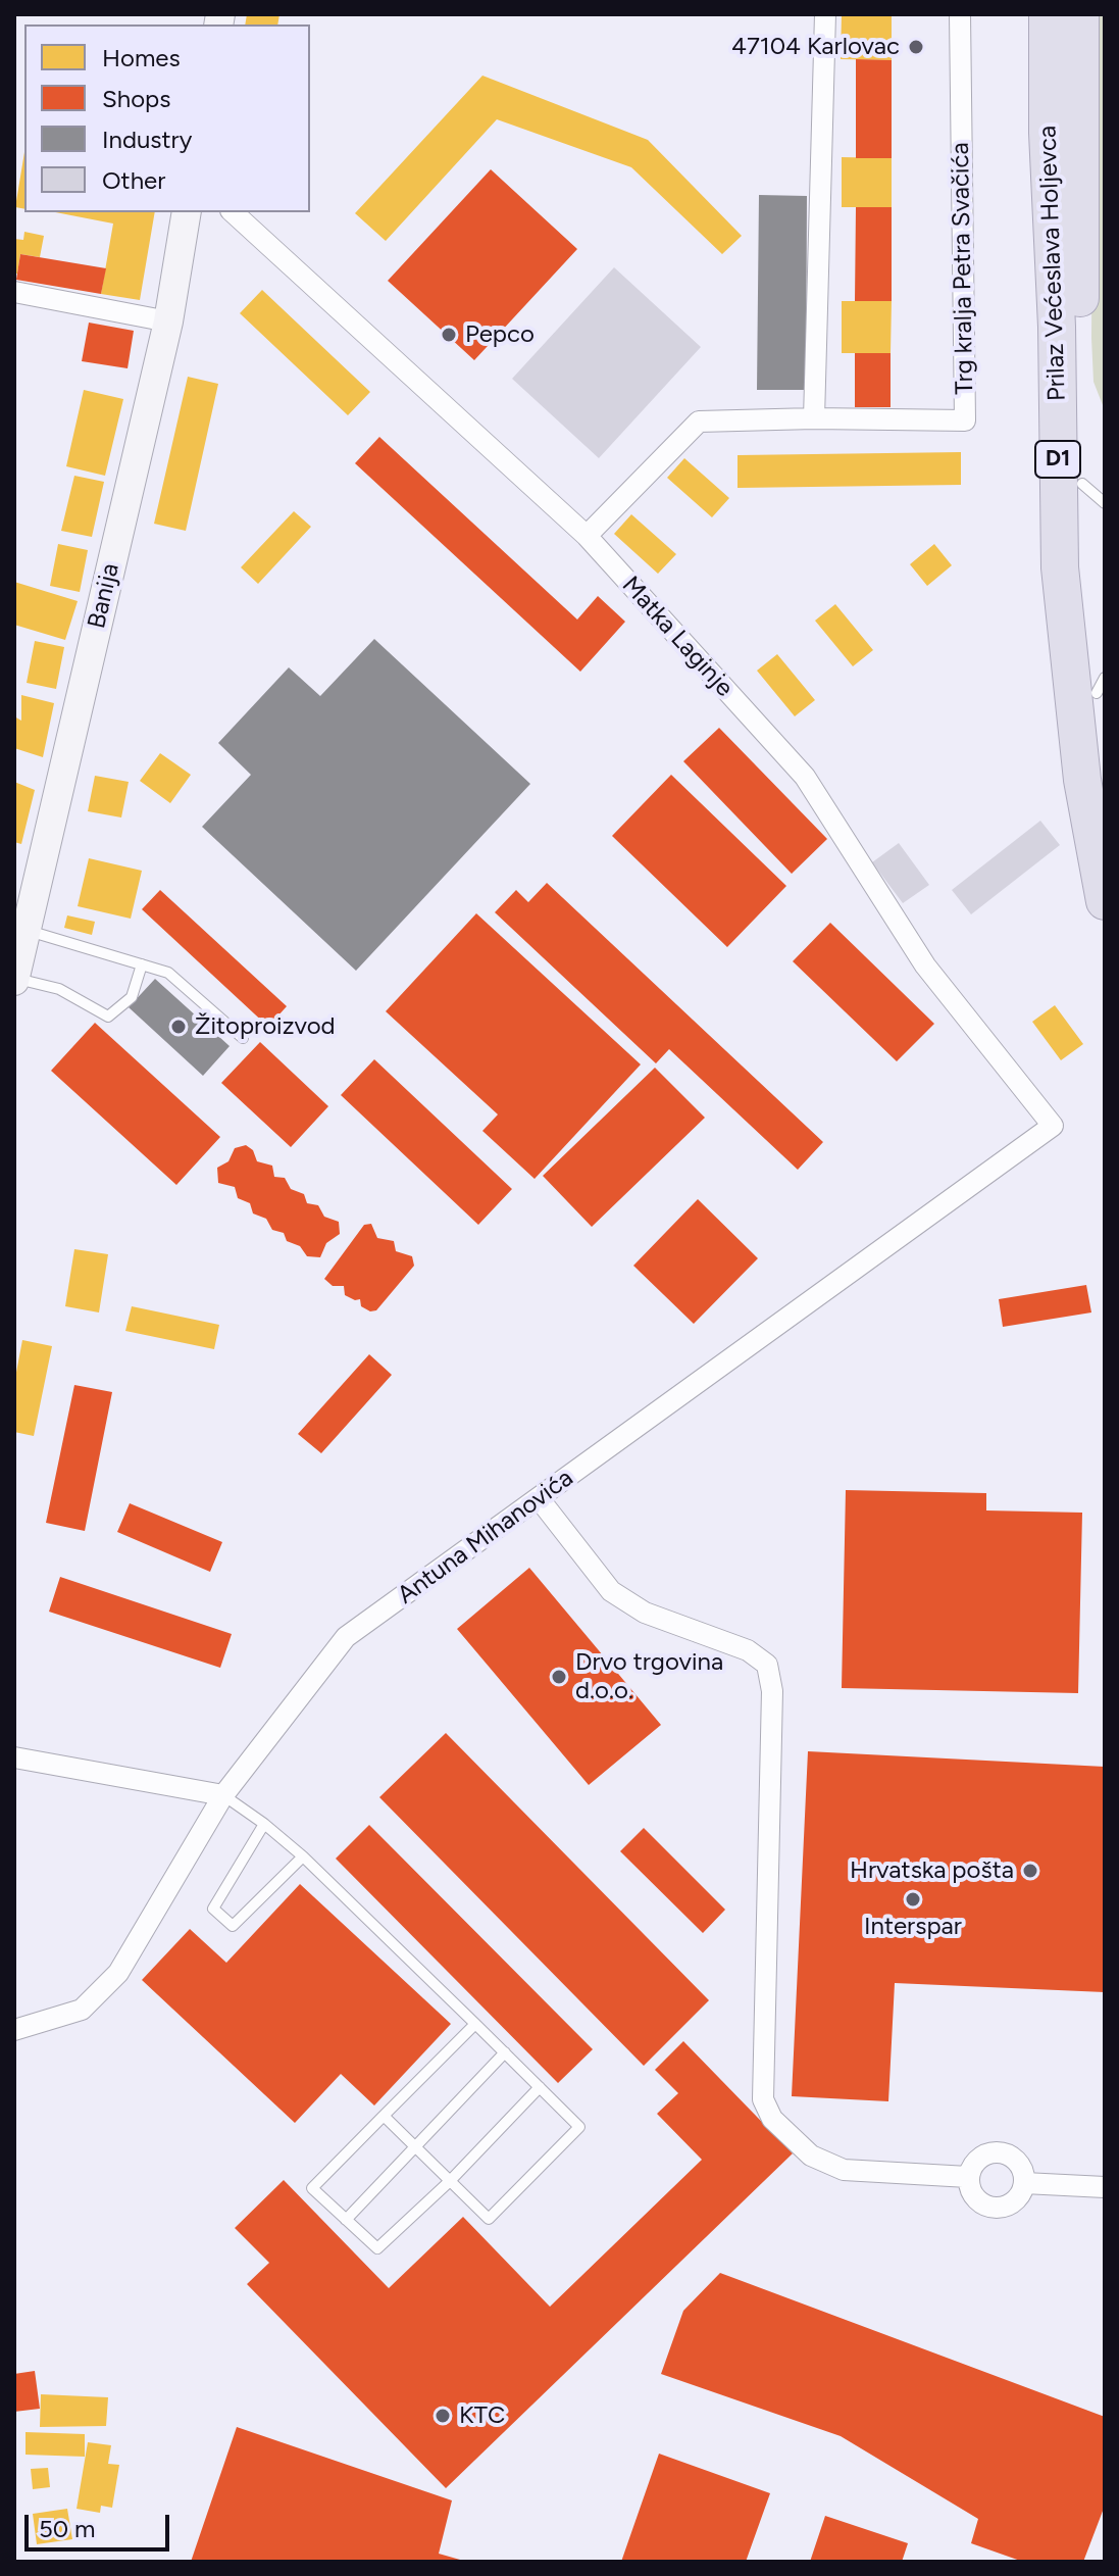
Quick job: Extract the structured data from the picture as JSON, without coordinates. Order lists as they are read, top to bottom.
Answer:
{
  "streets": {
    "highway": ["Prilaz Većeslava Holjevca", "D1"],
    "main road": ["Banija"],
    "street": ["Trg kralja Petra Svačića", "Matka Laginje", "Antuna Mihanovića"]
  },
  "crossings": [
    ["Trg kralja Petra Svačića", "Matka Laginje"],
    ["Matka Laginje", "Antuna Mihanovića"]
  ],
  "places": [
    "47104 Karlovac",
    "Pepco",
    "Žitoproizvod",
    "Drvo trgovina d.o.o.",
    "Hrvatska pošta",
    "Interspar",
    "KTC"
  ],
  "legend": [
    "Homes",
    "Shops",
    "Industry",
    "Other"
  ],
  "scale_bar": "50 m"
}
